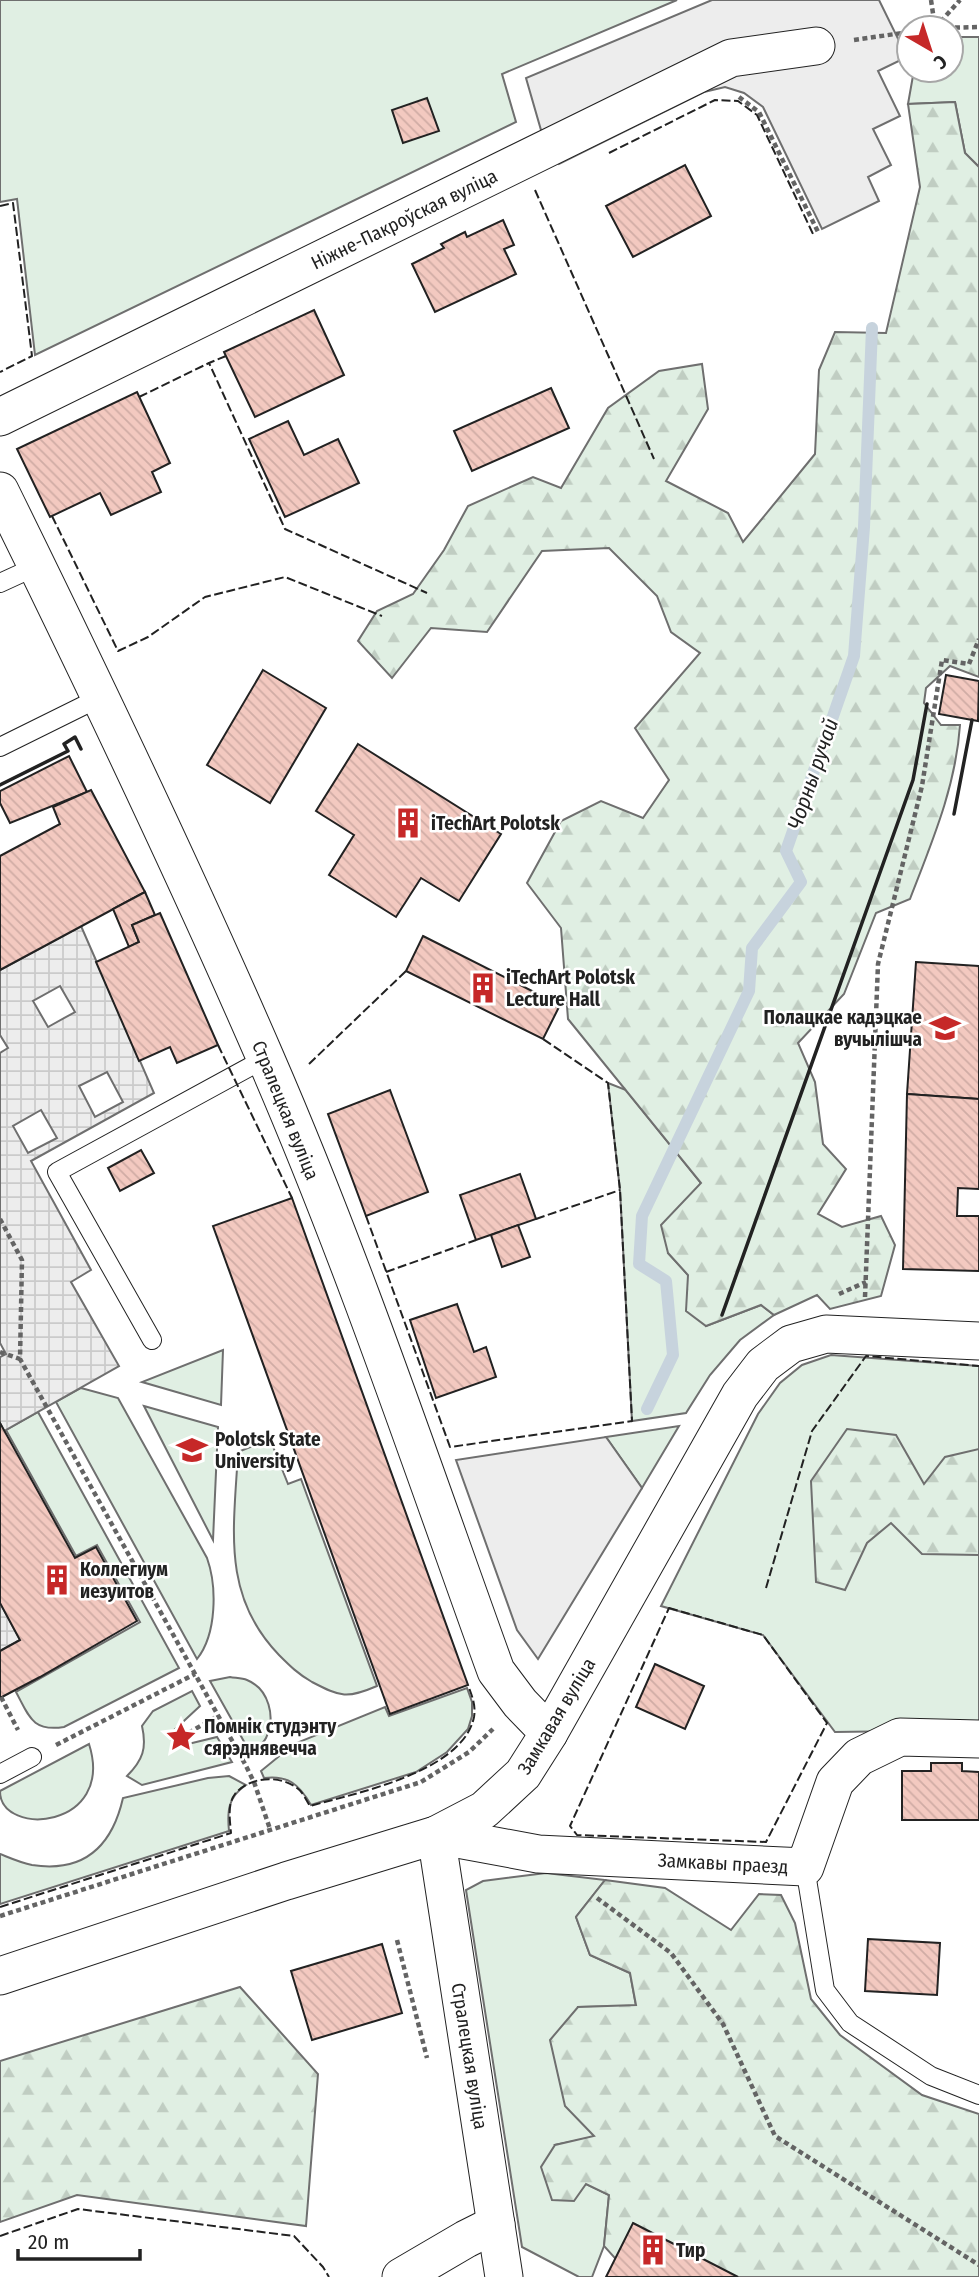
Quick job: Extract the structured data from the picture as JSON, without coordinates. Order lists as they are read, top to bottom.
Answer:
{
  "streets": {
    "street": [
      "Ніжне-Пакроўская вуліца",
      "Стралецкая вуліца",
      "Замкавая вуліца",
      "Замкавы праезд"
    ]
  },
  "crossings": [
    ["Стралецкая вуліца", "Замкавая вуліца"],
    ["Стралецкая вуліца", "Замкавы праезд"],
    ["Замкавая вуліца", "Замкавы праезд"]
  ],
  "water": ["Чорны ручай"],
  "places": {
    "building": [
      "iTechArt Polotsk",
      "iTechArt Polotsk Lecture Hall",
      "Коллегиум иезуитов",
      "Тир"
    ],
    "school or university": ["Полацкае кадэцкае вучылішча", "Polotsk State University"],
    "place": ["Помнік студэнту сярэднявечча"]
  },
  "scale_bar": "20 m",
  "north": "bottom right"
}
